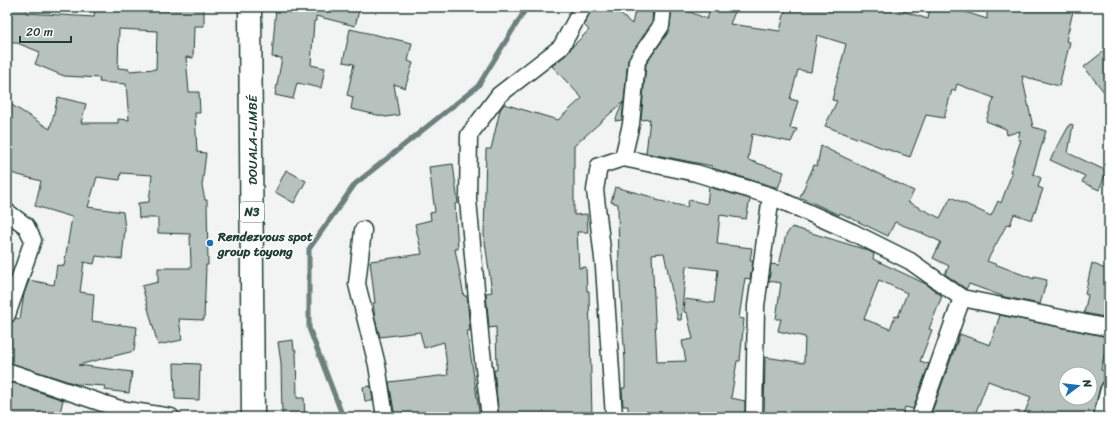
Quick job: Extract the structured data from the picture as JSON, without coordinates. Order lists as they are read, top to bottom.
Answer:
{
  "streets": {
    "highway": ["DOUALA-LIMBÉ", "N3"]
  },
  "places": ["Rendezvous spot group toyong"],
  "scale_bar": "20 m",
  "north": "right"
}
